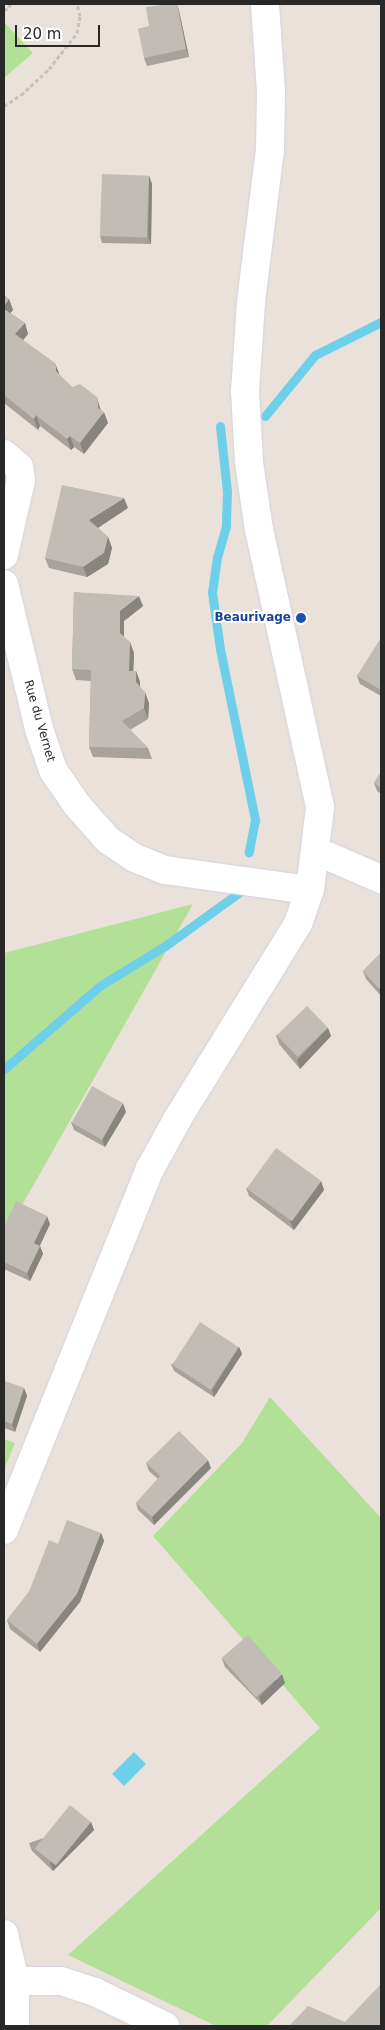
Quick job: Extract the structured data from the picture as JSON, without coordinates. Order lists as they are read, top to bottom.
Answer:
{
  "streets": {
    "street": ["Rue du Vernet"]
  },
  "places": ["Beaurivage"],
  "scale_bar": "20 m"
}
